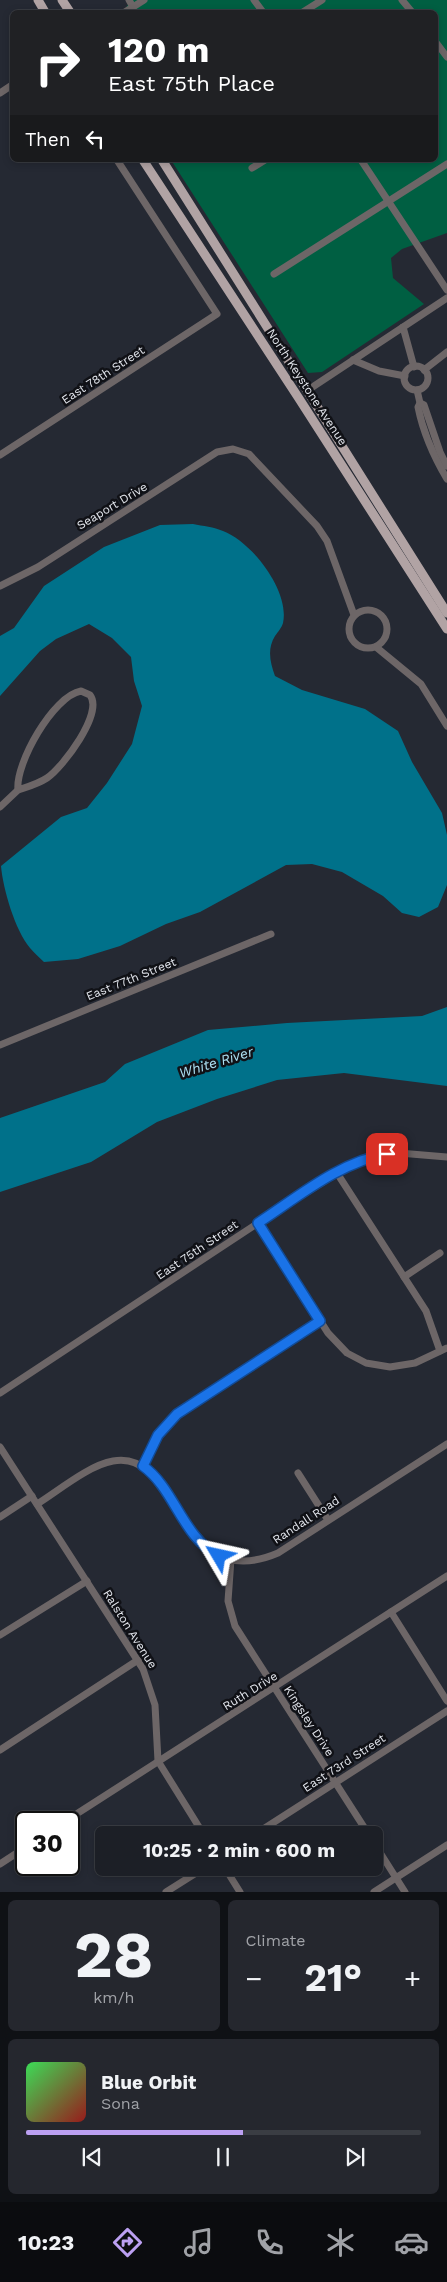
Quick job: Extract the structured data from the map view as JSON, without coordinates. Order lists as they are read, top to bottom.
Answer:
{
  "streets": {
    "main road": ["North Keystone Avenue"],
    "street": [
      "East 78th Street",
      "Seaport Drive",
      "East 77th Street",
      "East 75th Street",
      "Randall Road",
      "Ralston Avenue",
      "Ruth Drive",
      "Kingsley Drive",
      "East 73rd Street"
    ]
  },
  "crossings": [
    ["Randall Road", "Kingsley Drive"],
    ["Ralston Avenue", "Ruth Drive"],
    ["Ruth Drive", "Kingsley Drive"],
    ["Kingsley Drive", "East 73rd Street"]
  ],
  "water": ["White River"],
  "page": {
    "turn": ["120 m", "East 75th Place"],
    "then": "Then",
    "limit": "30",
    "trip": "10:25 · 2 min · 600 m",
    "tile": [
      ["28", "km/h"],
      "Climate"
    ],
    "heat": ["−", "21°", "+"],
    "song": ["Blue Orbit", "Sona"],
    "tabs": "10:23"
  }
}
